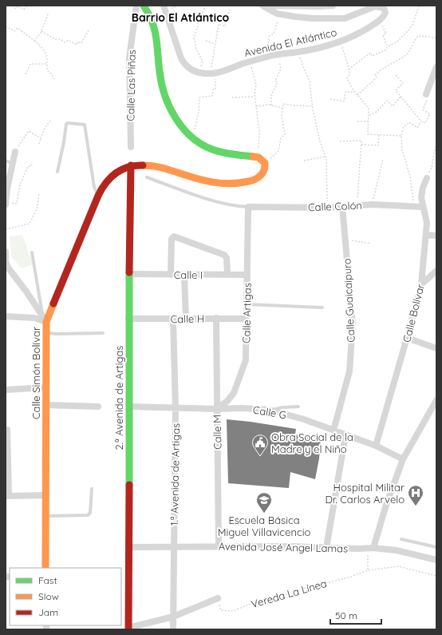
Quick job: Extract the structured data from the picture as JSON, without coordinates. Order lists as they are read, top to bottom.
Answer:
{
  "streets": {
    "street": [
      "Avenida El Atlántico",
      "Calle Las Piñas",
      "Calle Colón",
      "Calle I",
      "Calle Guaicaipuro",
      "Calle Artigas",
      "Calle Bolívar",
      "Calle H",
      "Calle Simón Bolívar",
      "2.ª Avenida de Artigas",
      "Calle G",
      "Calle M",
      "1.ª Avenida de Artigas",
      "Avenida José Angel Lamas"
    ],
    "path": ["Vereda La Línea"]
  },
  "crossings": [
    ["Calle Colón", "Calle Guaicaipuro"],
    ["Calle Colón", "Calle Artigas"],
    ["Calle Colón", "Calle Bolívar"],
    ["Calle I", "Calle Artigas"],
    ["Calle I", "2.ª Avenida de Artigas"],
    ["Calle Guaicaipuro", "Calle G"],
    ["Calle Artigas", "Calle H"],
    ["Calle Artigas", "Calle G"],
    ["Calle Artigas", "Calle M"],
    ["Calle Bolívar", "Calle G"],
    ["Calle H", "2.ª Avenida de Artigas"],
    ["Calle H", "Calle M"],
    ["Calle H", "1.ª Avenida de Artigas"],
    ["Calle Simón Bolívar", "2.ª Avenida de Artigas"],
    ["2.ª Avenida de Artigas", "Calle G"],
    ["2.ª Avenida de Artigas", "Avenida José Angel Lamas"],
    ["Calle G", "Calle M"],
    ["Calle G", "1.ª Avenida de Artigas"],
    ["Calle M", "Avenida José Angel Lamas"],
    ["1.ª Avenida de Artigas", "Avenida José Angel Lamas"]
  ],
  "districts": ["Barrio El Atlántico"],
  "places": {
    "public building": ["Obra Social de la Madre y el Niño"],
    "hospital": ["Hospital Militar Dr. Carlos Arvelo"],
    "school or university": ["Escuela Básica Miguel Villavicencio"]
  },
  "legend": ["Fast", "Slow", "Jam"],
  "scale_bar": "50 m"
}
